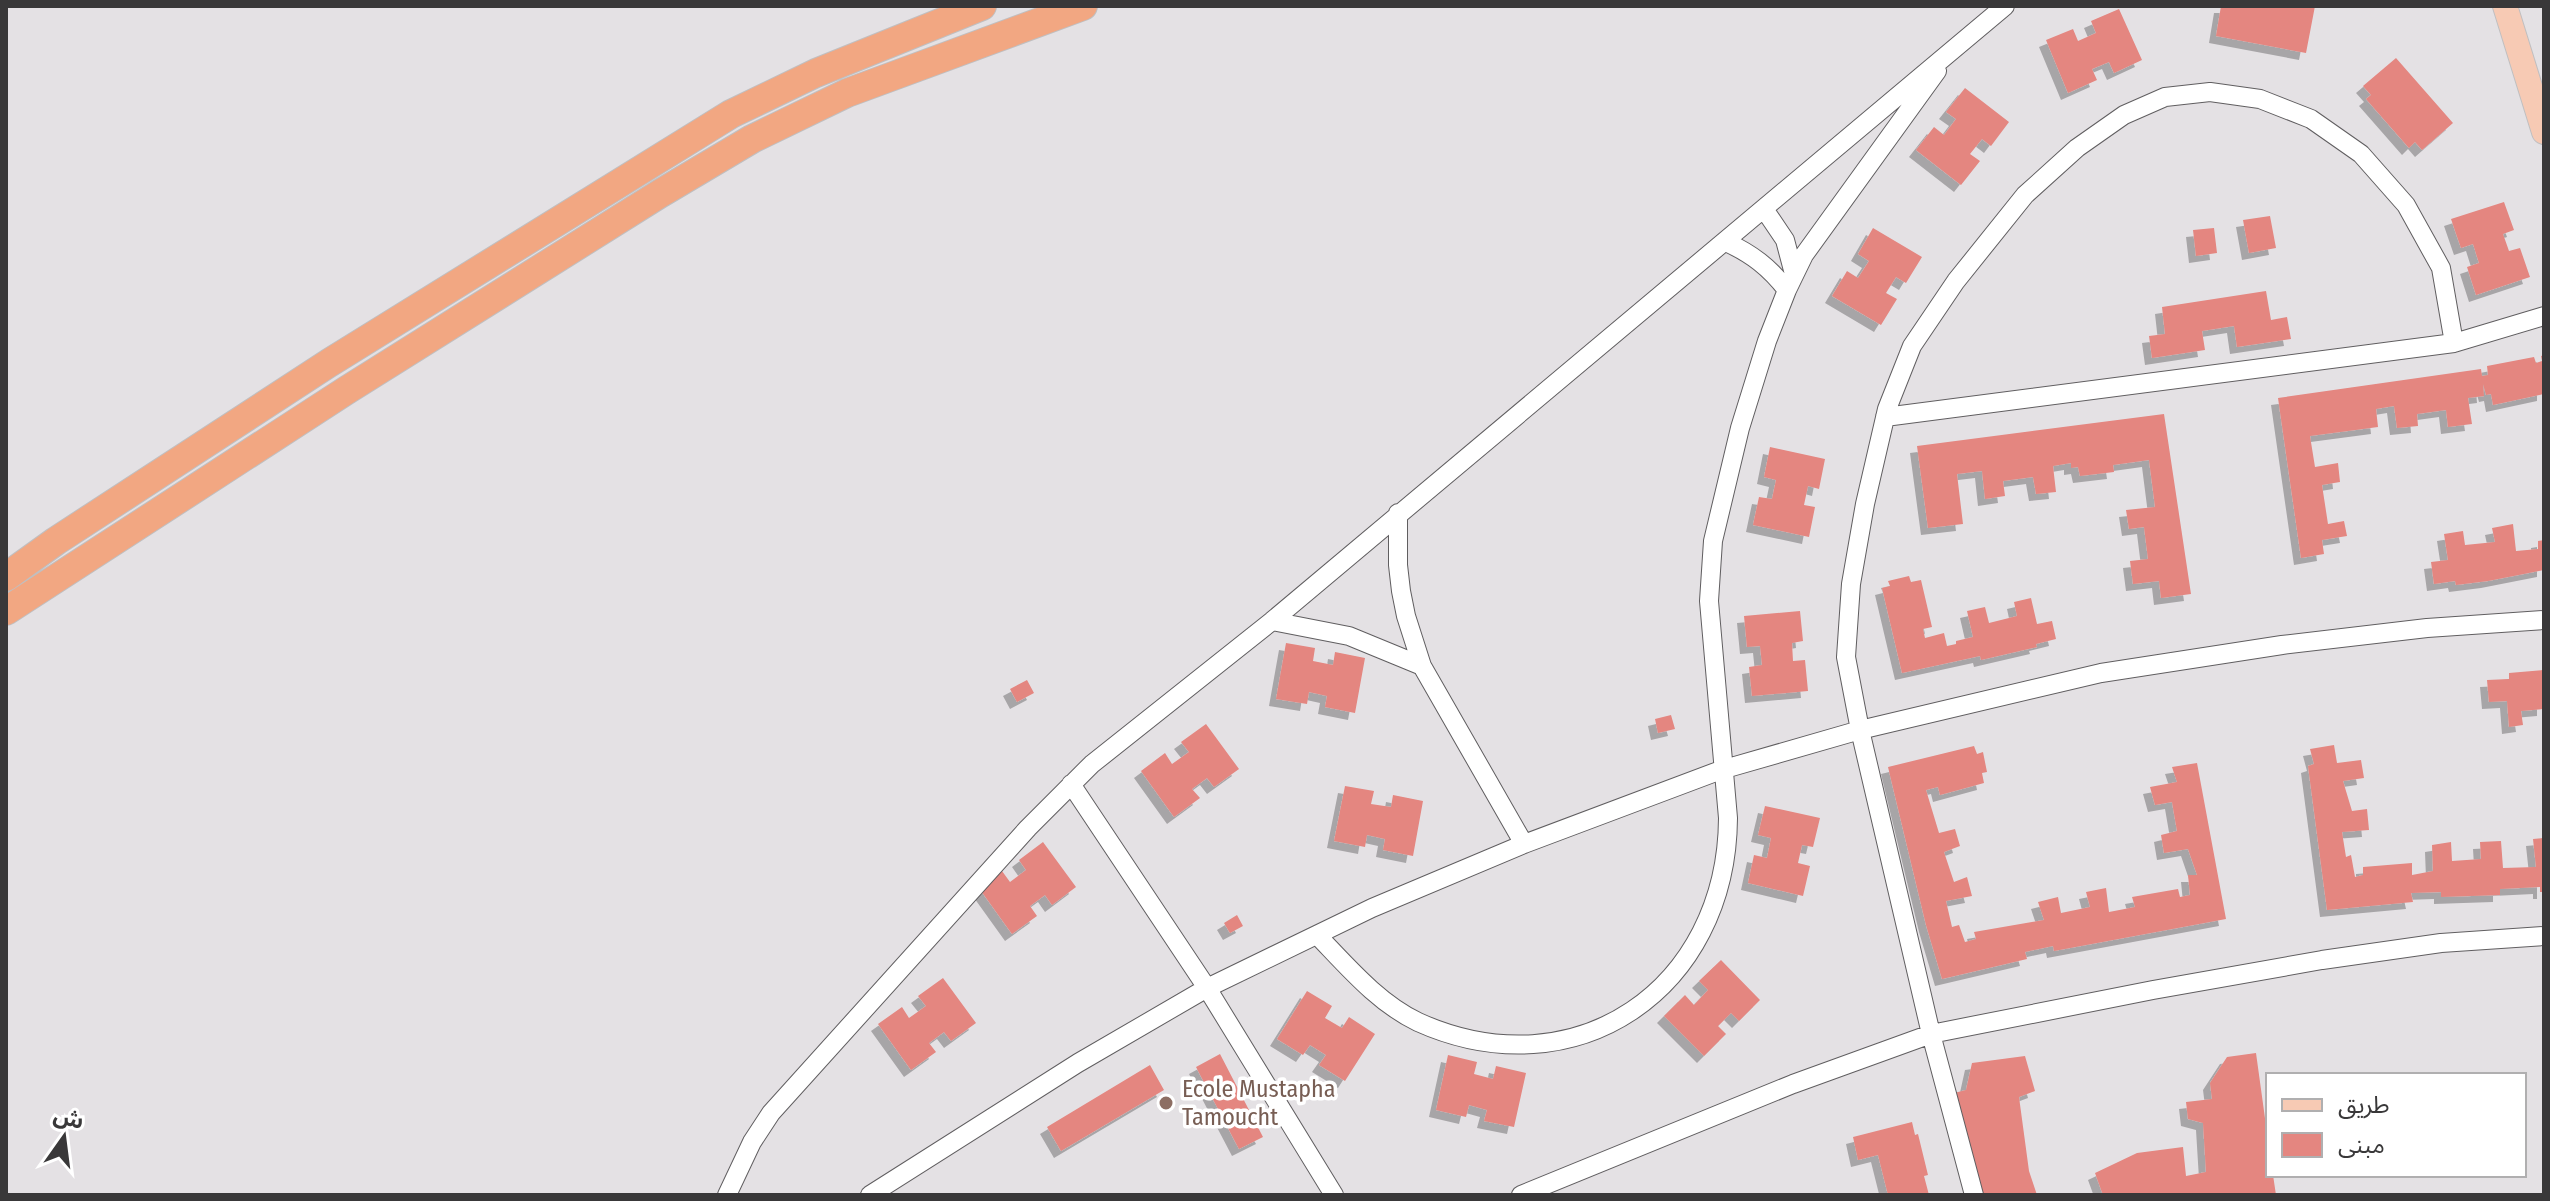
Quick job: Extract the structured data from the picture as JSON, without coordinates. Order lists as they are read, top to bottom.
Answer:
{
  "places": ["Ecole Mustapha Tamoucht"],
  "legend": ["طريق", "مبنى"],
  "north": "top"
}
